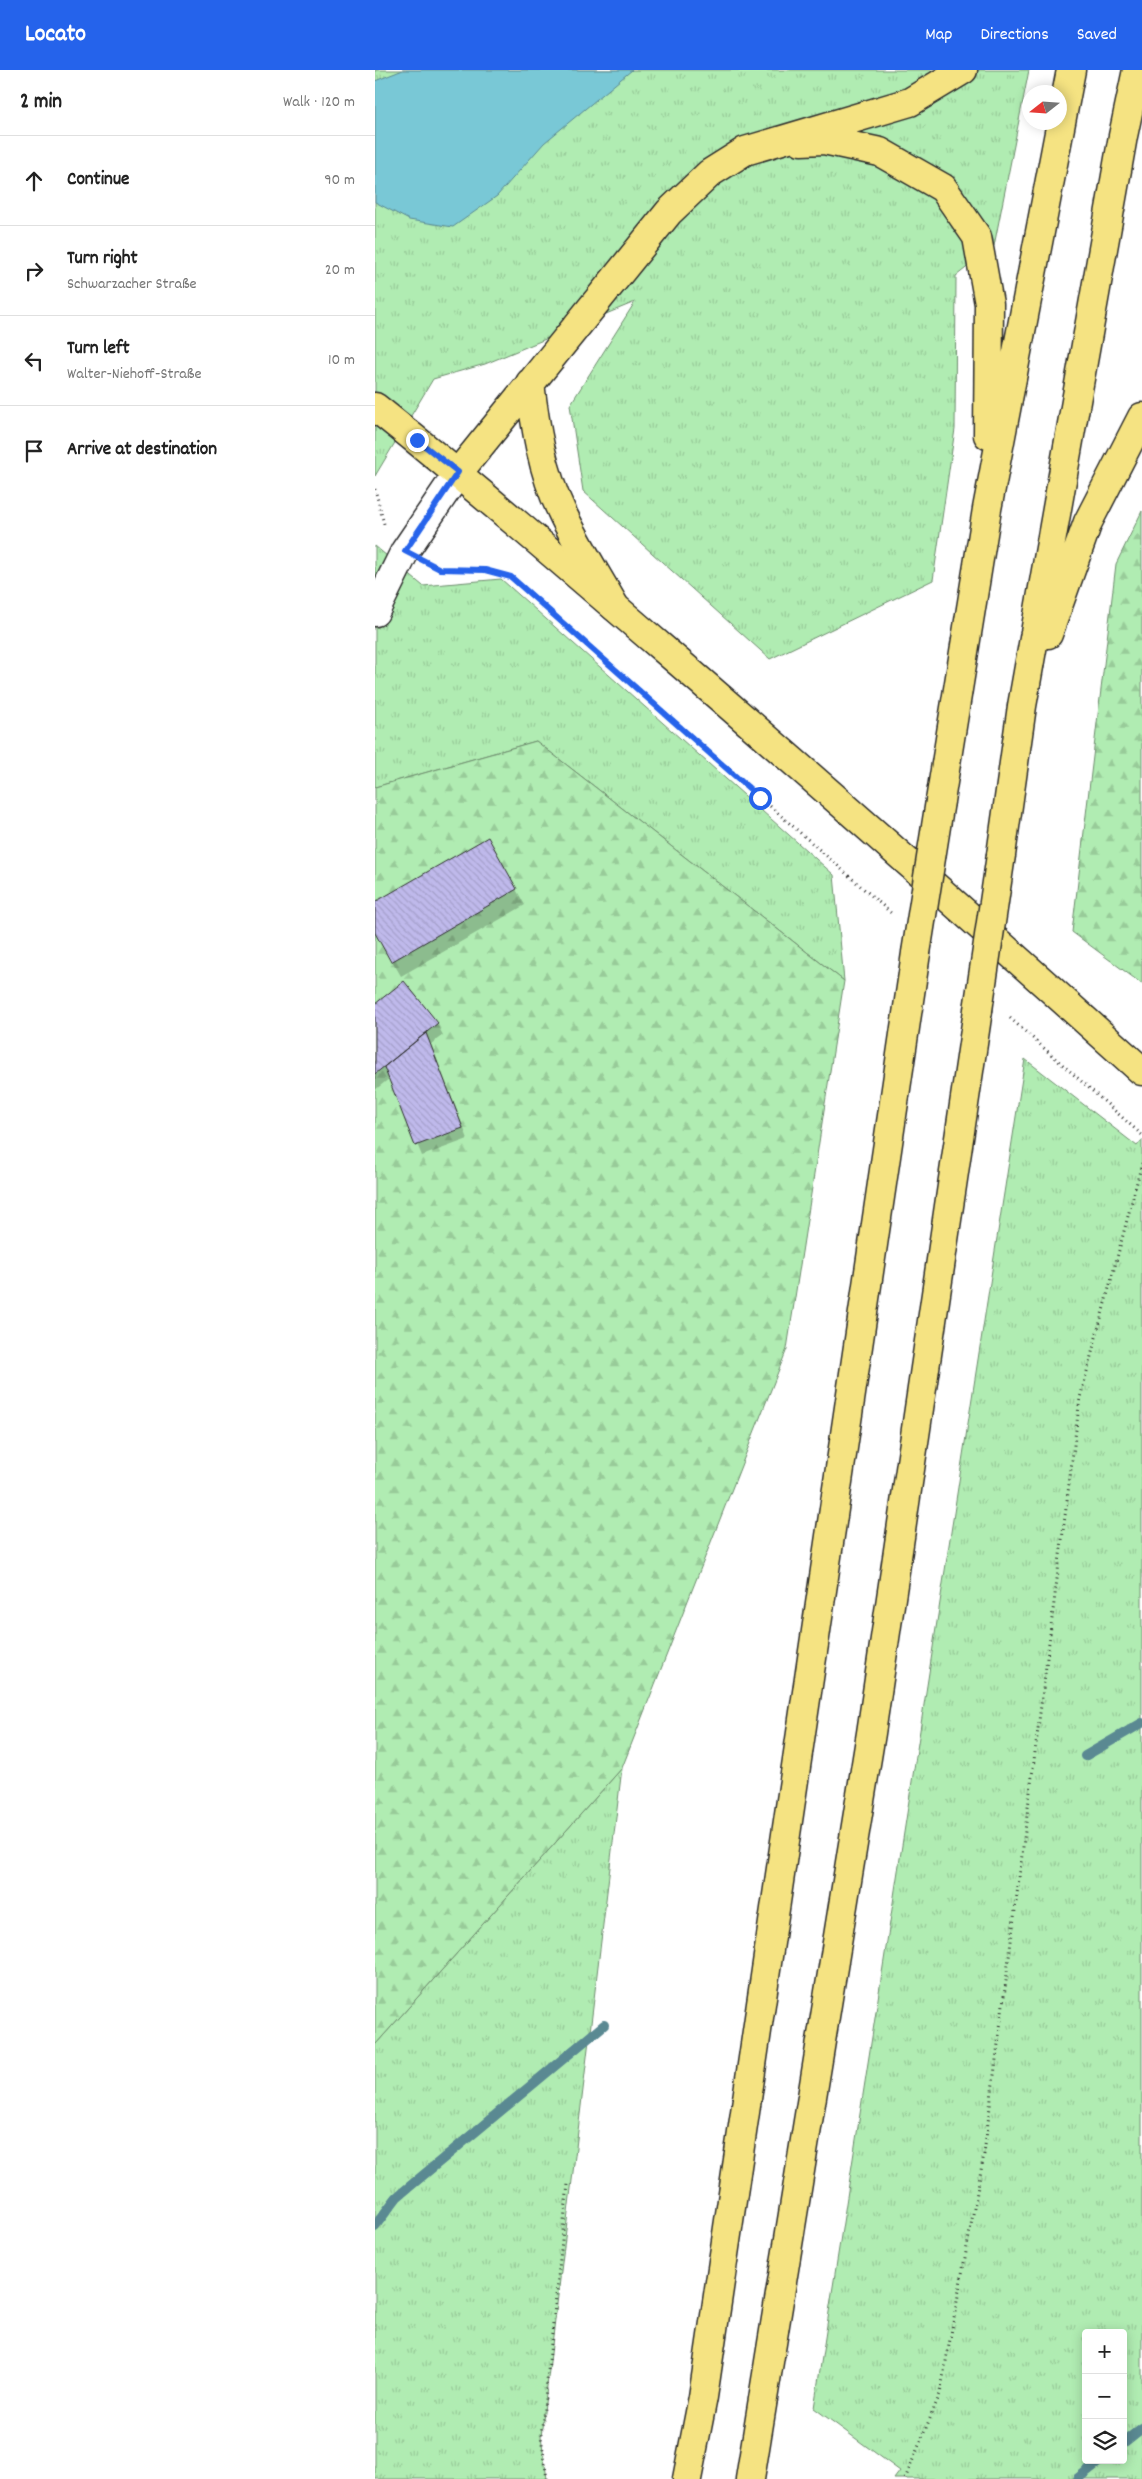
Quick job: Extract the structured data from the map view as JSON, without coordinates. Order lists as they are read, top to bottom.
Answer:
{
  "north": "left",
  "page": {
    "header": "Locato",
    "nav": ["Map", "Directions", "Saved"],
    "heading": ["2 min", "Walk · 120 m"],
    "list": [
      ["Continue", "90 m"],
      ["Turn right", "Schwarzacher Straße", "20 m"],
      ["Turn left", "Walter-Niehoff-Straße", "10 m"],
      "Arrive at destination"
    ],
    "map_buttons": ["+", "−"]
  }
}
